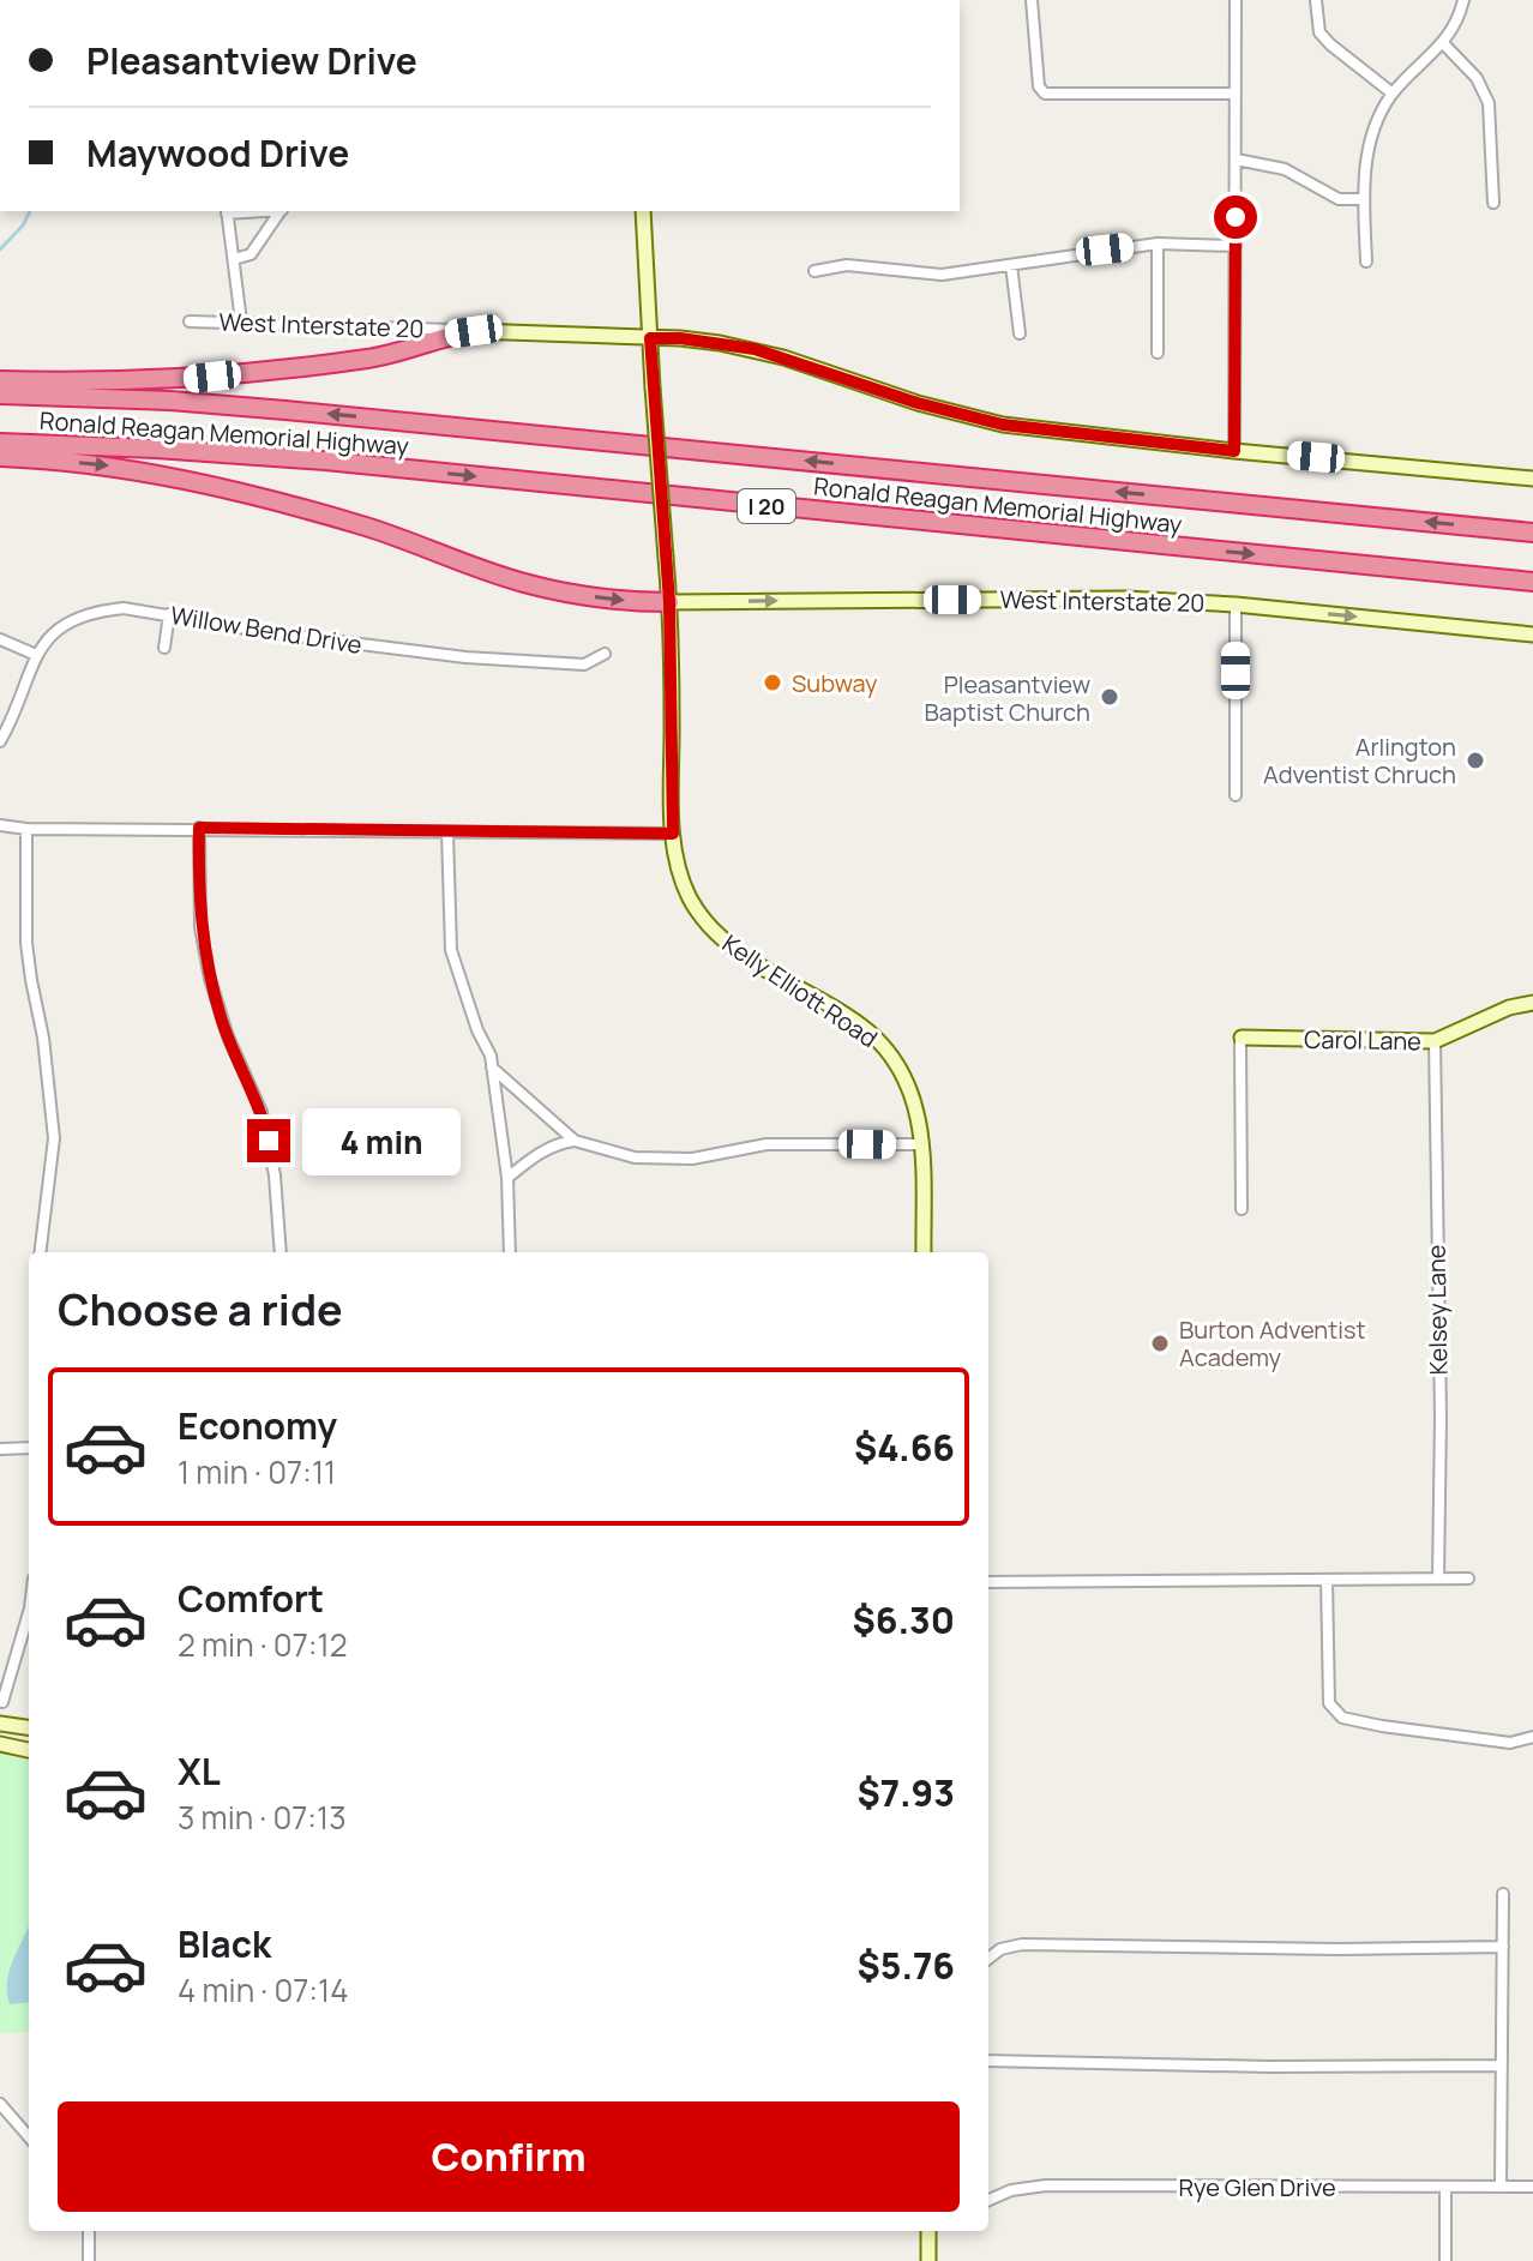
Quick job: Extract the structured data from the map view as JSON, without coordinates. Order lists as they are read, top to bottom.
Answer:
{
  "streets": {
    "highway": ["Ronald Reagan Memorial Highway", "I 20"],
    "main road": ["West Interstate 20", "Kelly Elliott Road", "Carol Lane"],
    "street": ["Willow Bend Drive", "Kelsey Lane", "Rye Glen Drive"]
  },
  "crossings": [
    ["West Interstate 20", "Kelly Elliott Road"],
    ["Carol Lane", "Kelsey Lane"]
  ],
  "one_way": ["West Interstate 20"],
  "places": [
    "Subway",
    "Pleasantview Baptist Church",
    "Arlington Adventist Chruch",
    "Burton Adventist Academy"
  ],
  "page": {
    "banner": ["Pleasantview Drive", "Maywood Drive"],
    "bubble": "4 min",
    "heading": "Choose a ride",
    "list": [
      {
        "name": "Economy",
        "note": "1 min · 07:11",
        "value": "$4.66"
      },
      {
        "name": "Comfort",
        "note": "2 min · 07:12",
        "value": "$6.30"
      },
      {
        "name": "XL",
        "note": "3 min · 07:13",
        "value": "$7.93"
      },
      {
        "name": "Black",
        "note": "4 min · 07:14",
        "value": "$5.76"
      }
    ],
    "buttons": "Confirm"
  }
}
